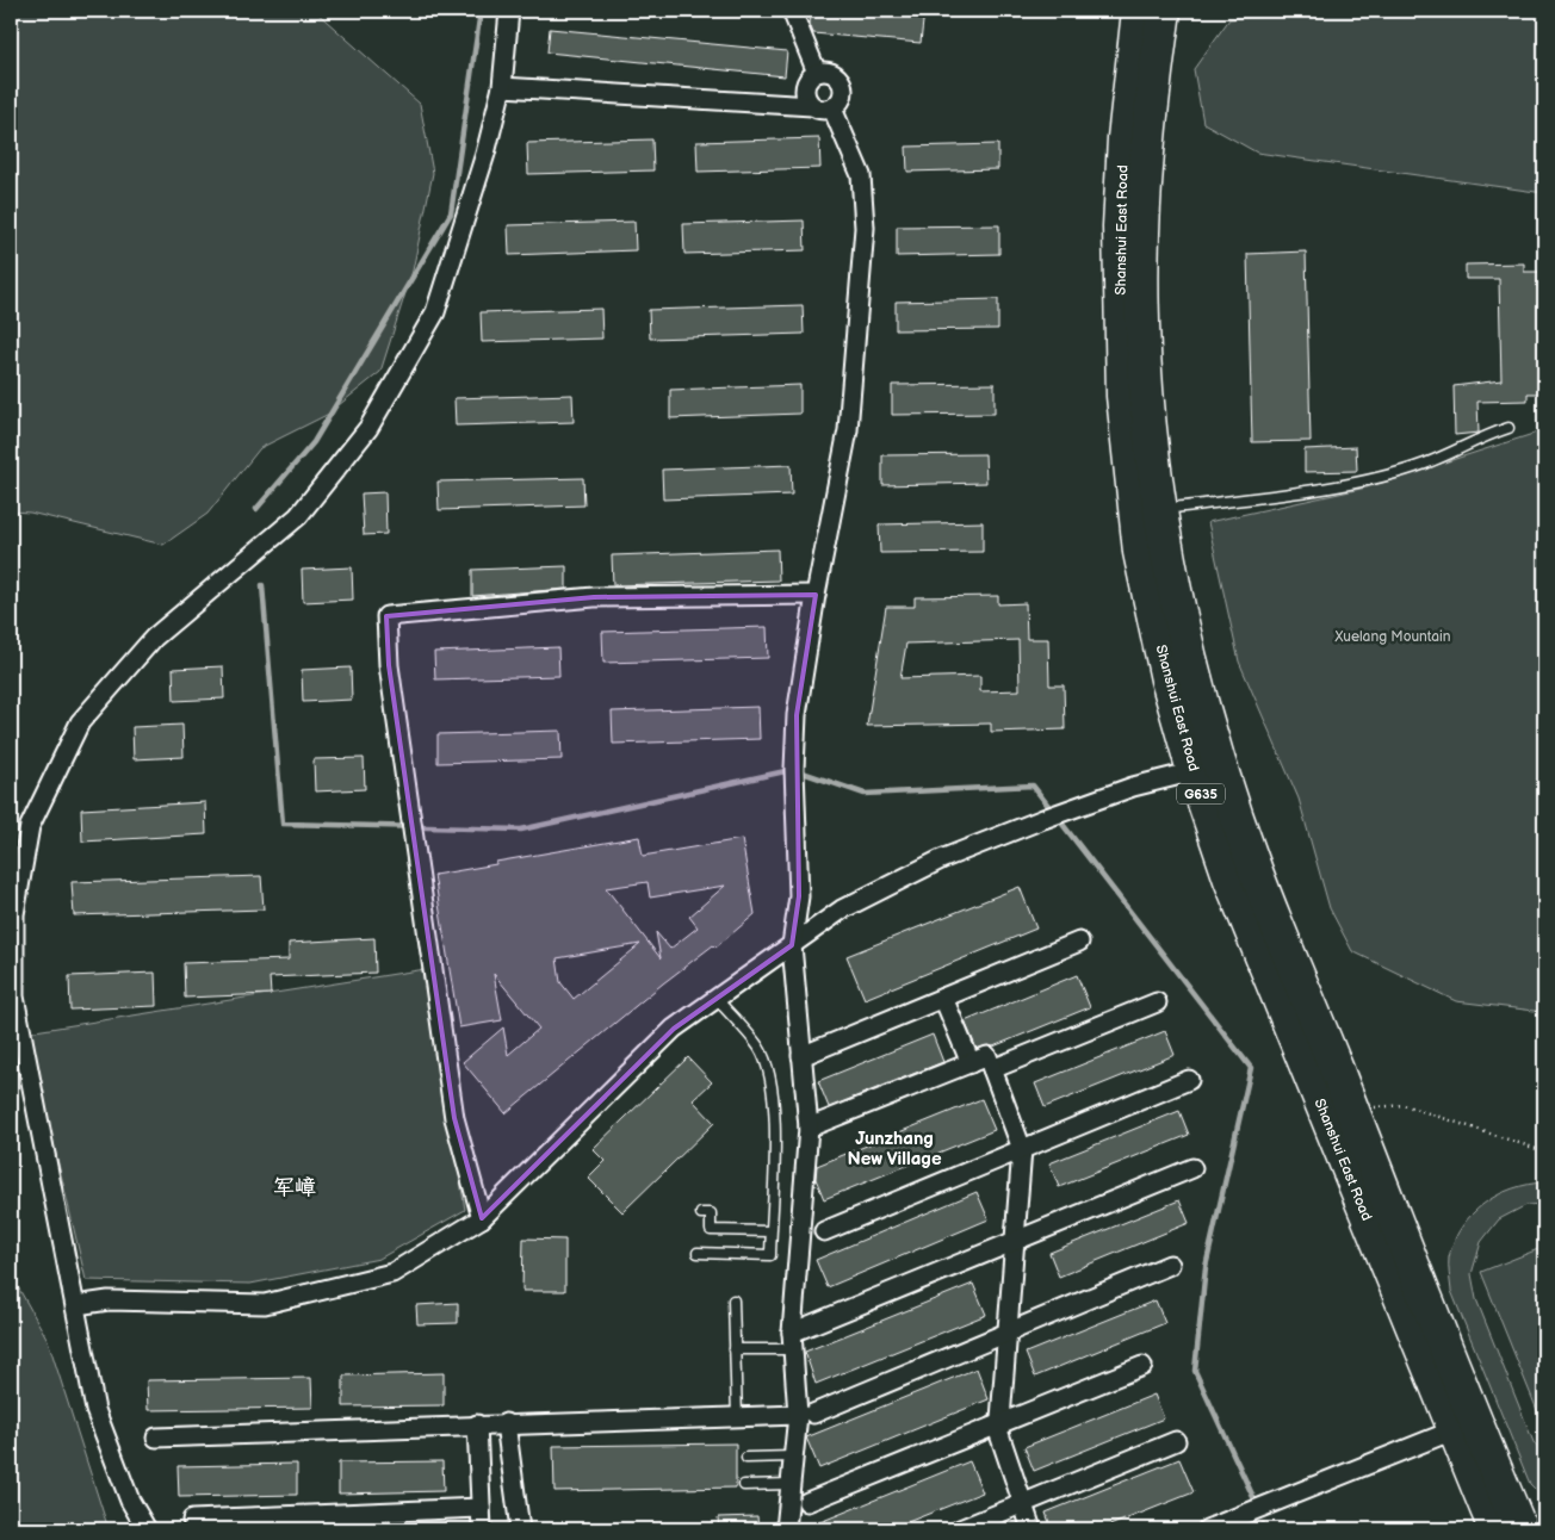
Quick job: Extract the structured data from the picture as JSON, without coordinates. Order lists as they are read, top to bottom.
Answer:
{
  "streets": {
    "highway": ["Shanshui East Road", "G635"]
  },
  "districts": ["Junzhang New Village", "军嶂"],
  "parks": ["Xuelang Mountain"]
}
